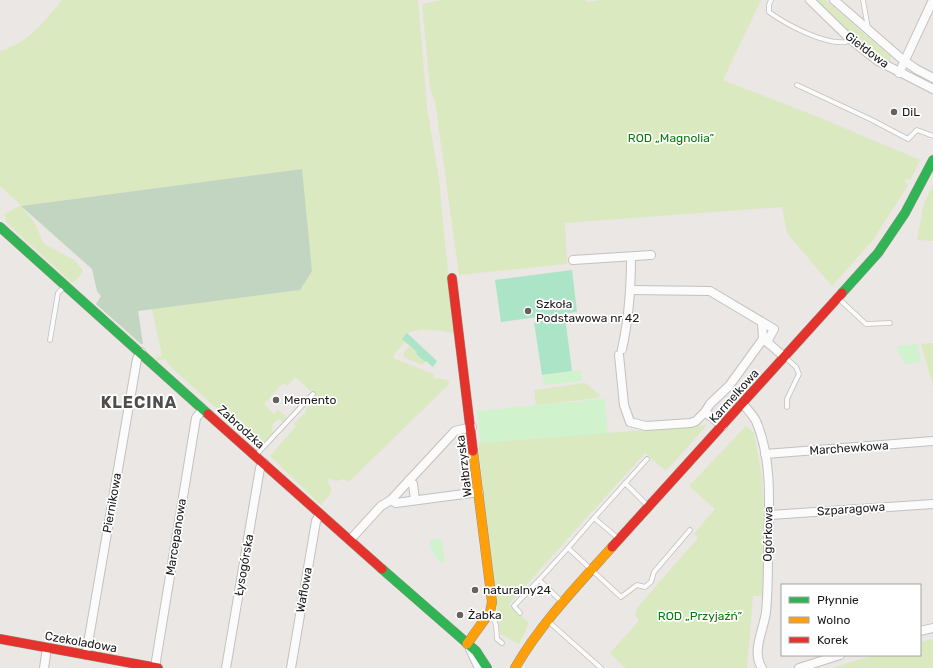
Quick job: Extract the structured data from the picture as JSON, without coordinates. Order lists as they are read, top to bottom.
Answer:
{
  "streets": {
    "street": [
      "Giełdowa",
      "Karmelkowa",
      "Zabrodzka",
      "Marchewkowa",
      "Wałbrzyska",
      "Piernikowa",
      "Szparagowa",
      "Ogórkowa",
      "Marcepanowa",
      "Łysogórska",
      "Waflowa",
      "Czekoladowa"
    ]
  },
  "crossings": [
    ["Karmelkowa", "Ogórkowa"],
    ["Zabrodzka", "Piernikowa"],
    ["Zabrodzka", "Marcepanowa"],
    ["Zabrodzka", "Łysogórska"],
    ["Zabrodzka", "Waflowa"],
    ["Marchewkowa", "Ogórkowa"],
    ["Piernikowa", "Czekoladowa"],
    ["Szparagowa", "Ogórkowa"],
    ["Marcepanowa", "Czekoladowa"]
  ],
  "districts": ["KLECINA"],
  "parks": ["ROD „Magnolia”", "ROD „Przyjaźń”"],
  "places": [
    "DiL",
    "Szkoła Podstawowa nr 42",
    "Memento",
    "naturalny24",
    "Żabka"
  ],
  "legend": ["Płynnie", "Wolno", "Korek"]
}
